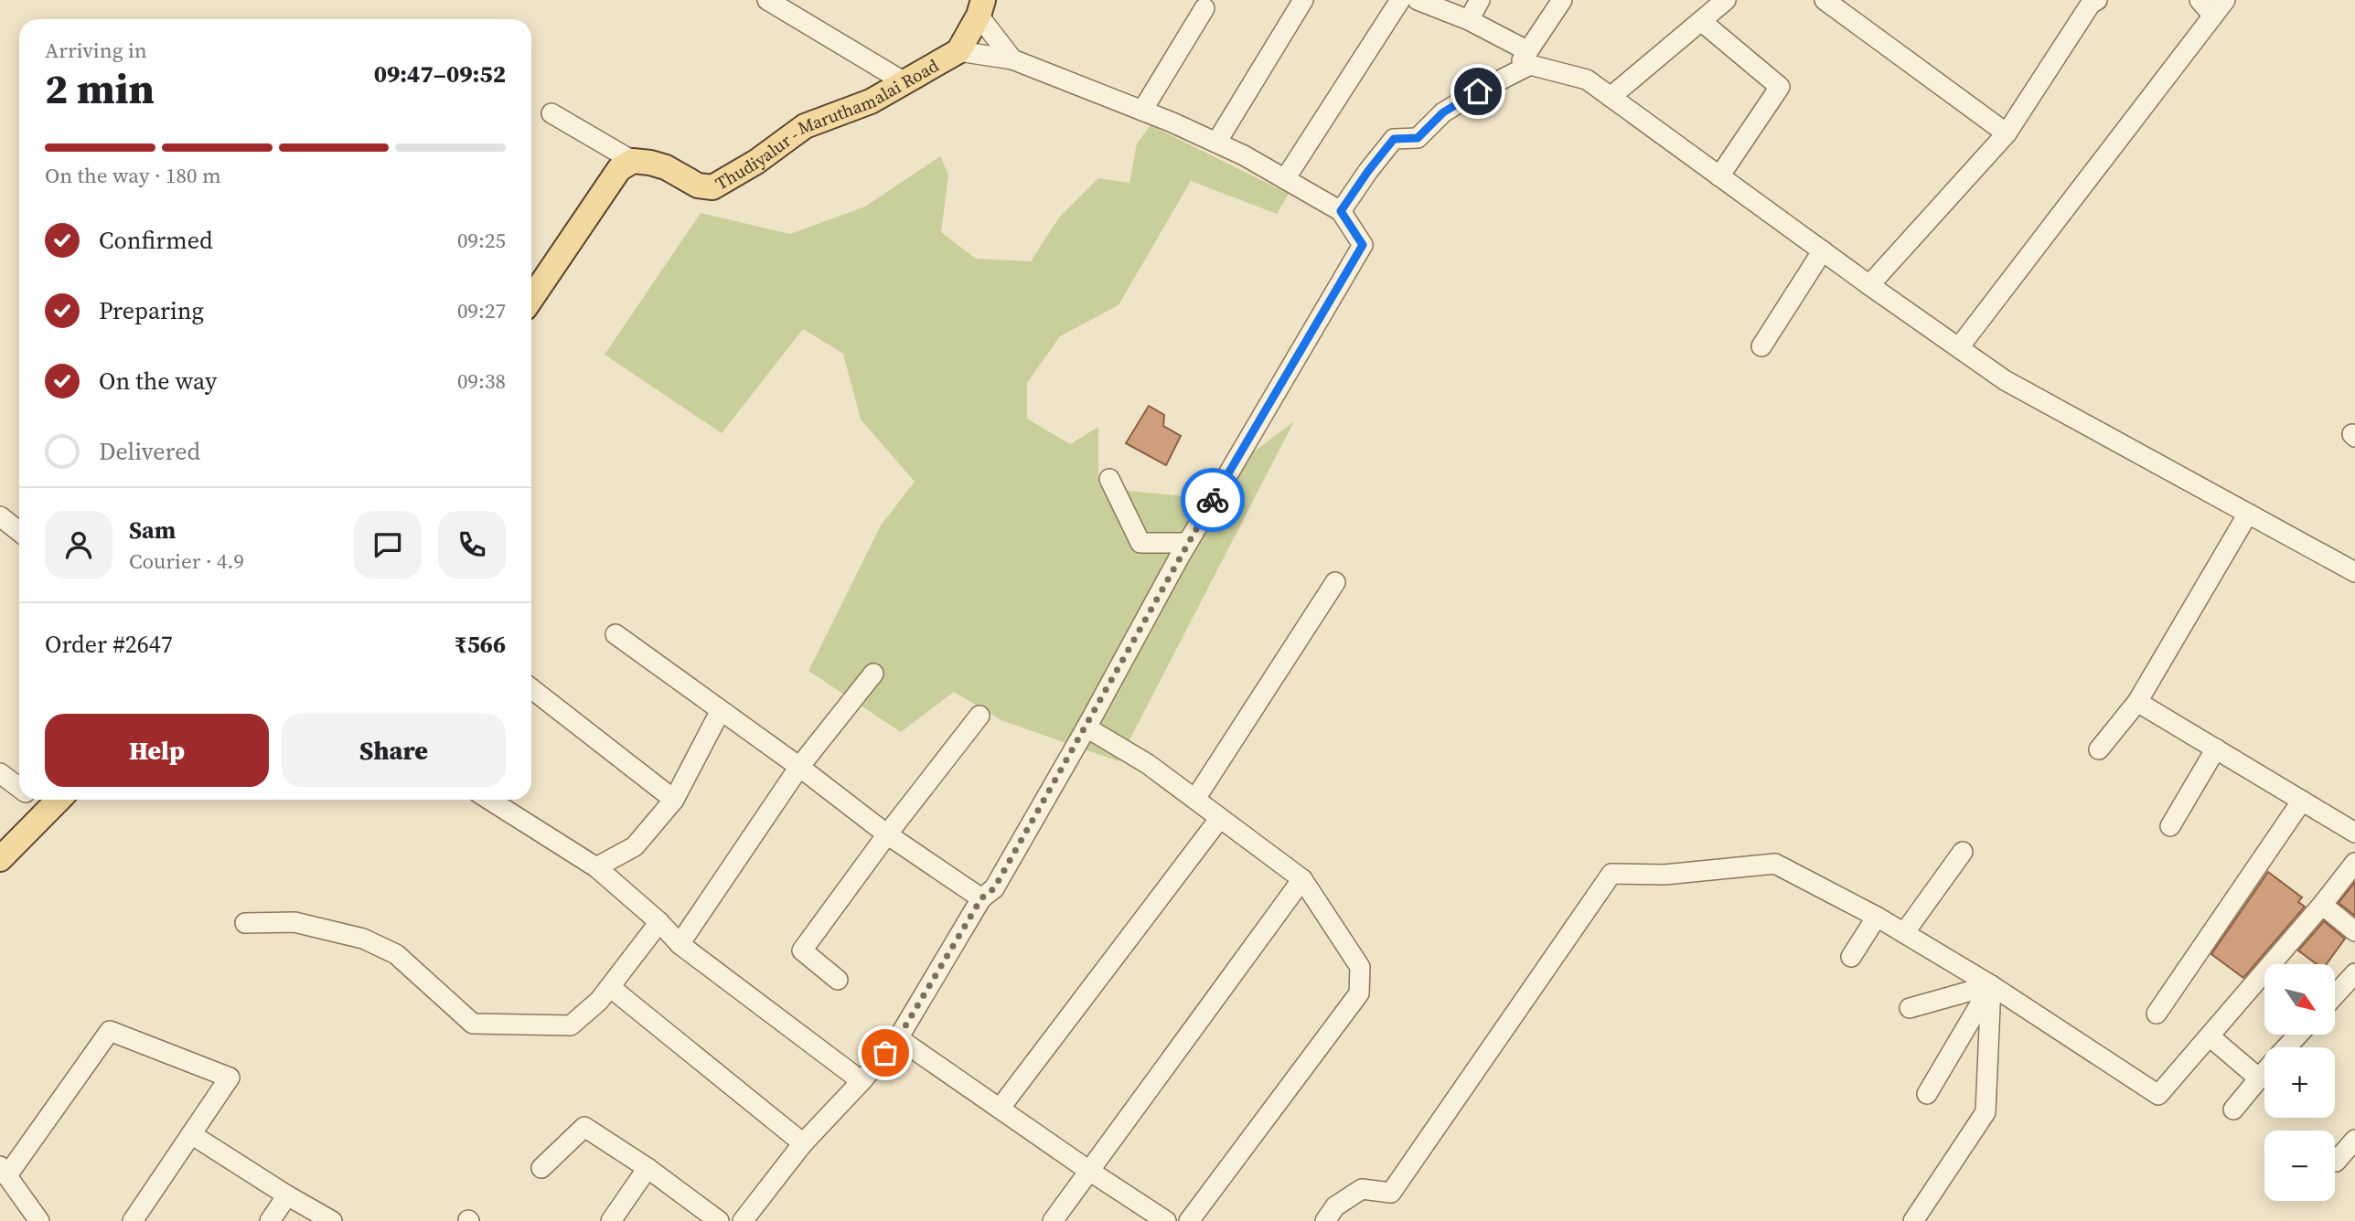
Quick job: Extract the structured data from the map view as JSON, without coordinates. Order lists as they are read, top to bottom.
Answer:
{
  "streets": {
    "main road": ["Thudiyalur - Maruthamalai Road"]
  },
  "north": "bottom right",
  "page": {
    "heading": ["2 min", "Arriving in", "09:47–09:52"],
    "panel": [
      "Sam",
      "Courier · 4.9",
      "Order #2647",
      "₹566"
    ],
    "bar": "On the way · 180 m",
    "list": [
      ["Confirmed", "09:25"],
      ["Preparing", "09:27"],
      ["On the way", "09:38"],
      "Delivered"
    ],
    "buttons": ["Help", "Share"],
    "map_buttons": ["+", "−"]
  }
}
